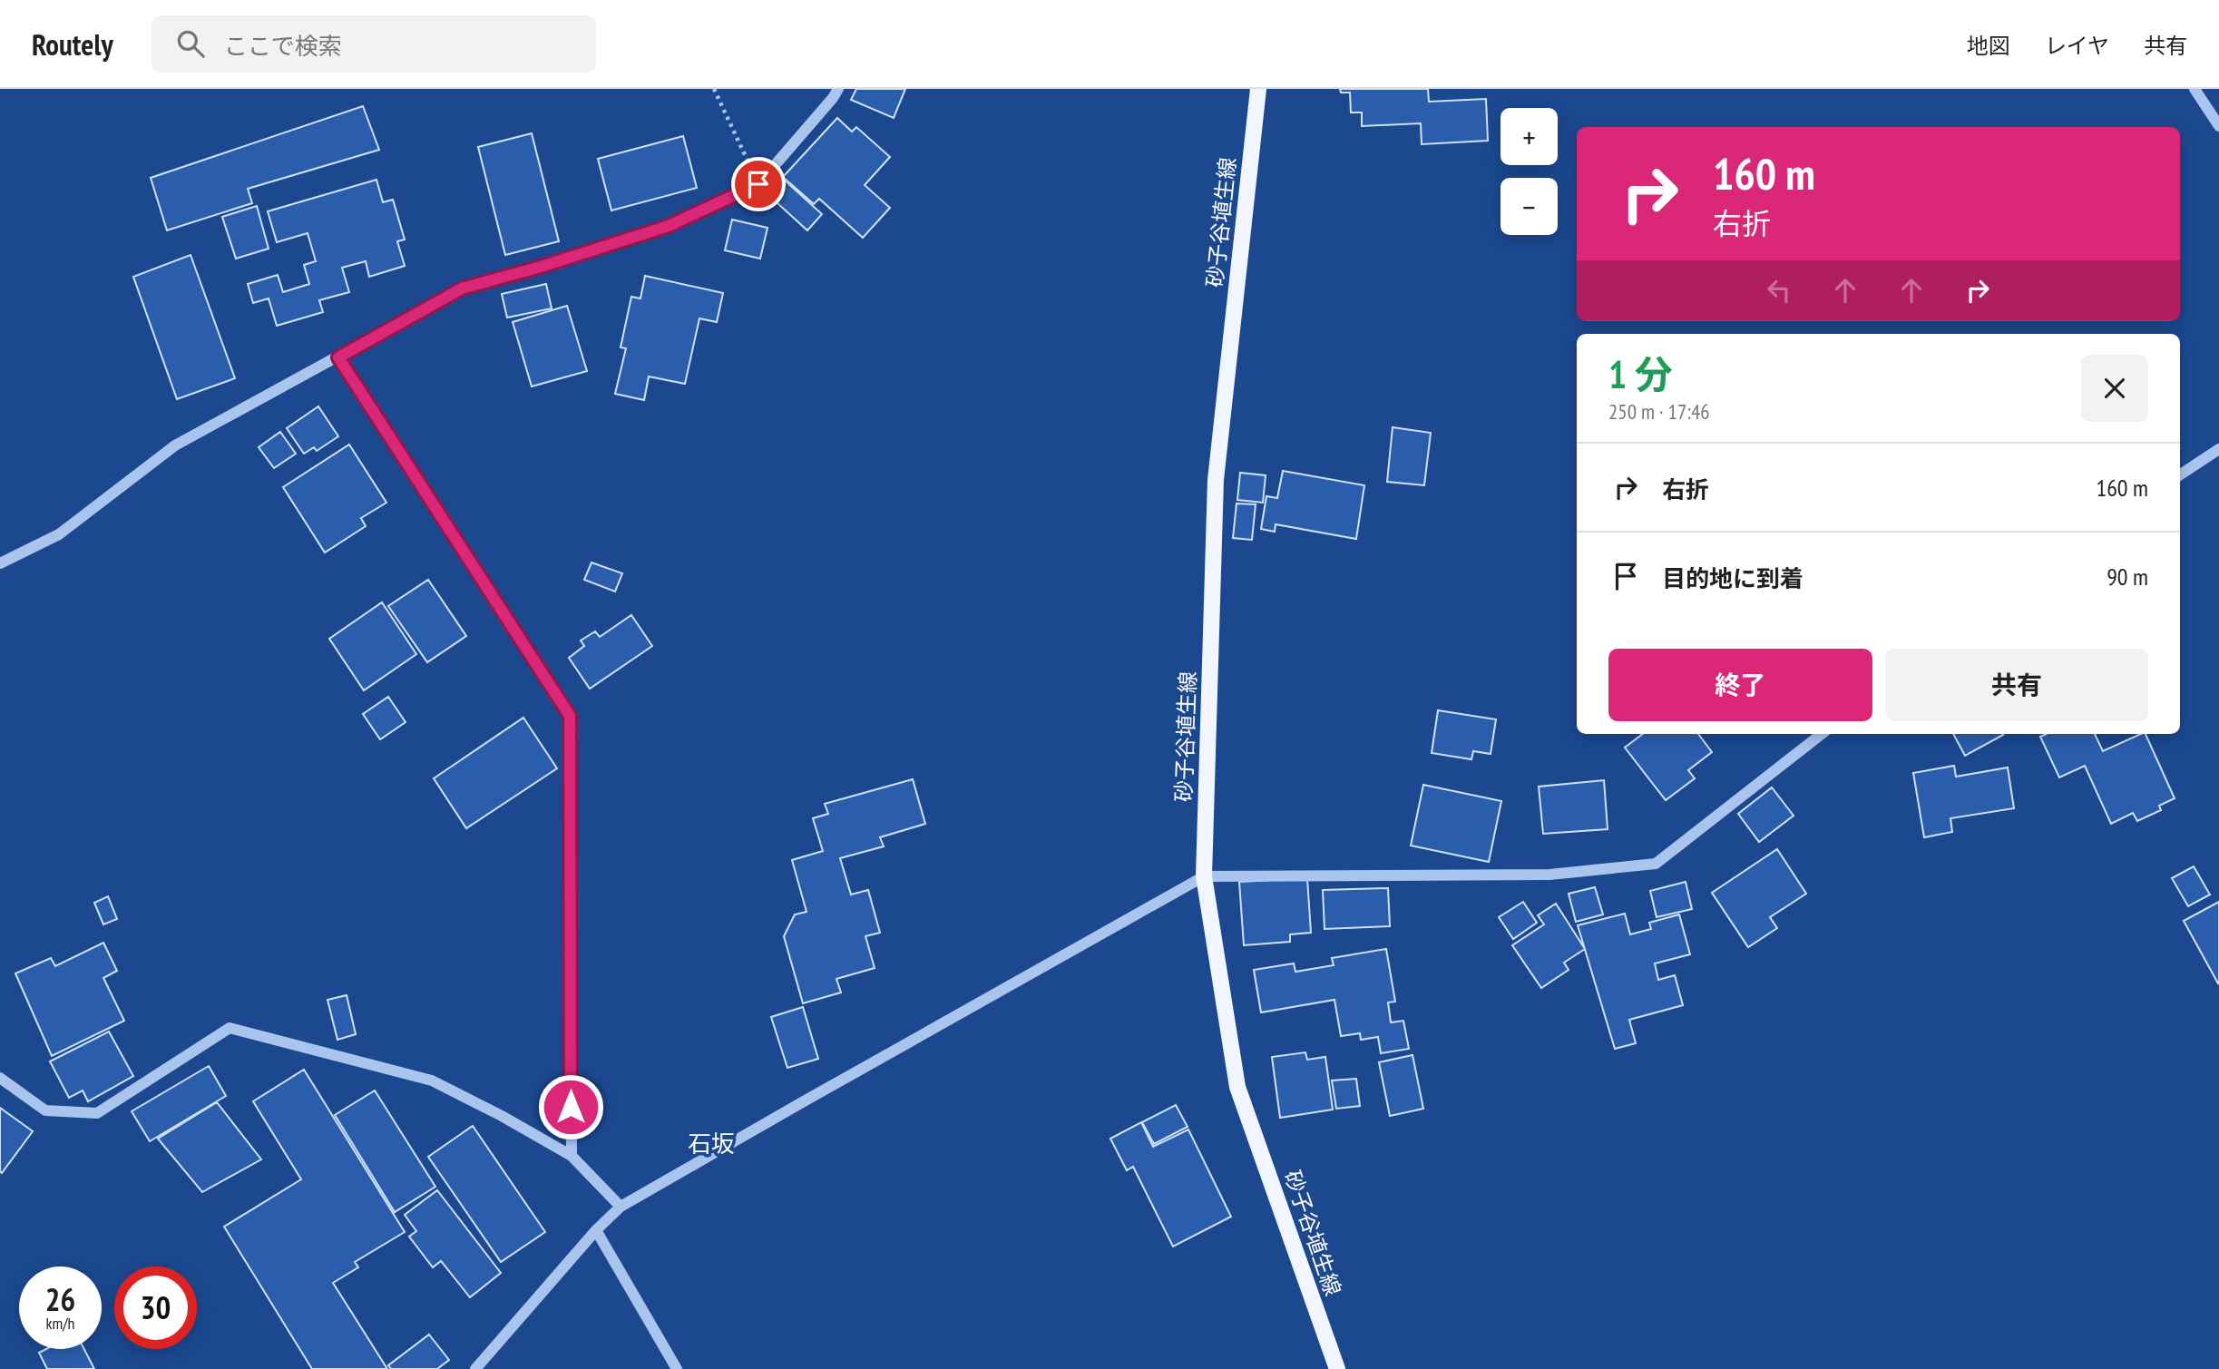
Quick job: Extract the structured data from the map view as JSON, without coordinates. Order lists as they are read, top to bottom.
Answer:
{
  "streets": {
    "main road": ["砂子谷埴生線"]
  },
  "districts": ["石坂"],
  "page": {
    "header": "Routely",
    "search": "ここで検索",
    "nav": ["地図", "レイヤ", "共有"],
    "map_buttons": ["+", "−"],
    "turn": ["160 m", "右折"],
    "heading": ["1 分", "250 m · 17:46"],
    "list": [
      {
        "name": "右折",
        "value": "160 m"
      },
      {
        "name": "目的地に到着",
        "value": "90 m"
      }
    ],
    "buttons": ["終了", "共有"],
    "speed": "26 km/h",
    "limit": "30"
  }
}
